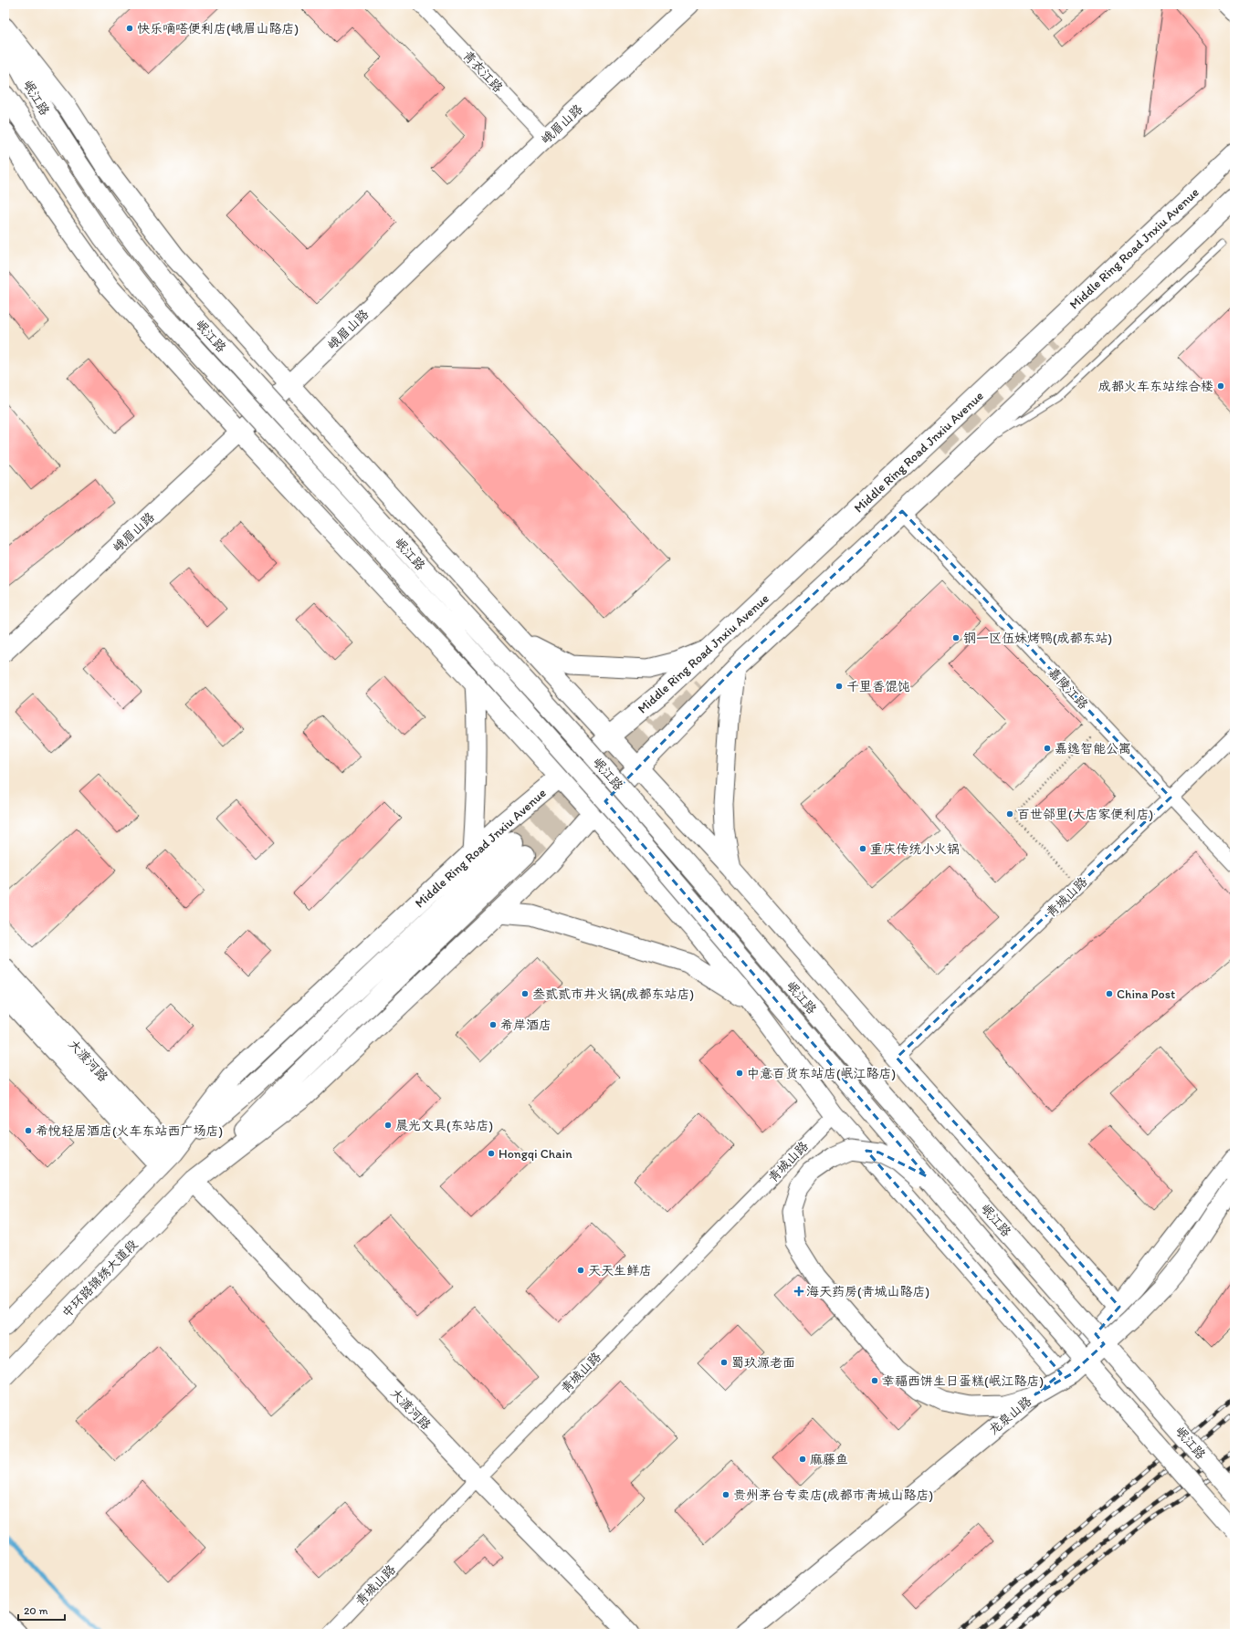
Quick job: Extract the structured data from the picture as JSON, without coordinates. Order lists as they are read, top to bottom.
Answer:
{
  "streets": {
    "main road": [
      "岷江路",
      "峨眉山路",
      "Middle Ring Road Jnxiu Avenue",
      "大渡河路",
      "中环路锦绣大道段",
      "龙泉山路"
    ],
    "street": ["青衣江路", "嘉陵江路", "青城山路"]
  },
  "crossings": [
    ["青衣江路", "峨眉山路"],
    ["岷江路", "峨眉山路"],
    ["岷江路", "Middle Ring Road Jnxiu Avenue"],
    ["岷江路", "青城山路"],
    ["岷江路", "龙泉山路"],
    ["Middle Ring Road Jnxiu Avenue", "大渡河路"],
    ["嘉陵江路", "青城山路"],
    ["青城山路", "大渡河路"],
    ["大渡河路", "中环路锦绣大道段"]
  ],
  "places": {
    "other": [
      "快乐嘀嗒便利店(峨眉山路店)",
      "成都火车东站综合楼",
      "钢一区伍妹烤鸭(成都东站)",
      "千里香馄饨",
      "嘉逸智能公寓",
      "百世邻里(大店家便利店)",
      "重庆传统小火锅",
      "叁贰贰市井火锅(成都东站店)",
      "China Post",
      "希岸酒店",
      "中意百货东站店(岷江路店)",
      "晨光文具(东站店)",
      "希悦轻居酒店(火车东站西广场店)",
      "Hongqi Chain",
      "天天生鲜店",
      "蜀玖源老面",
      "幸福西饼生日蛋糕(岷江路店)",
      "麻藤鱼",
      "贵州茅台专卖店(成都市青城山路店)"
    ],
    "health": ["海天药房(青城山路店)"]
  },
  "scale_bar": "20 m"
}
